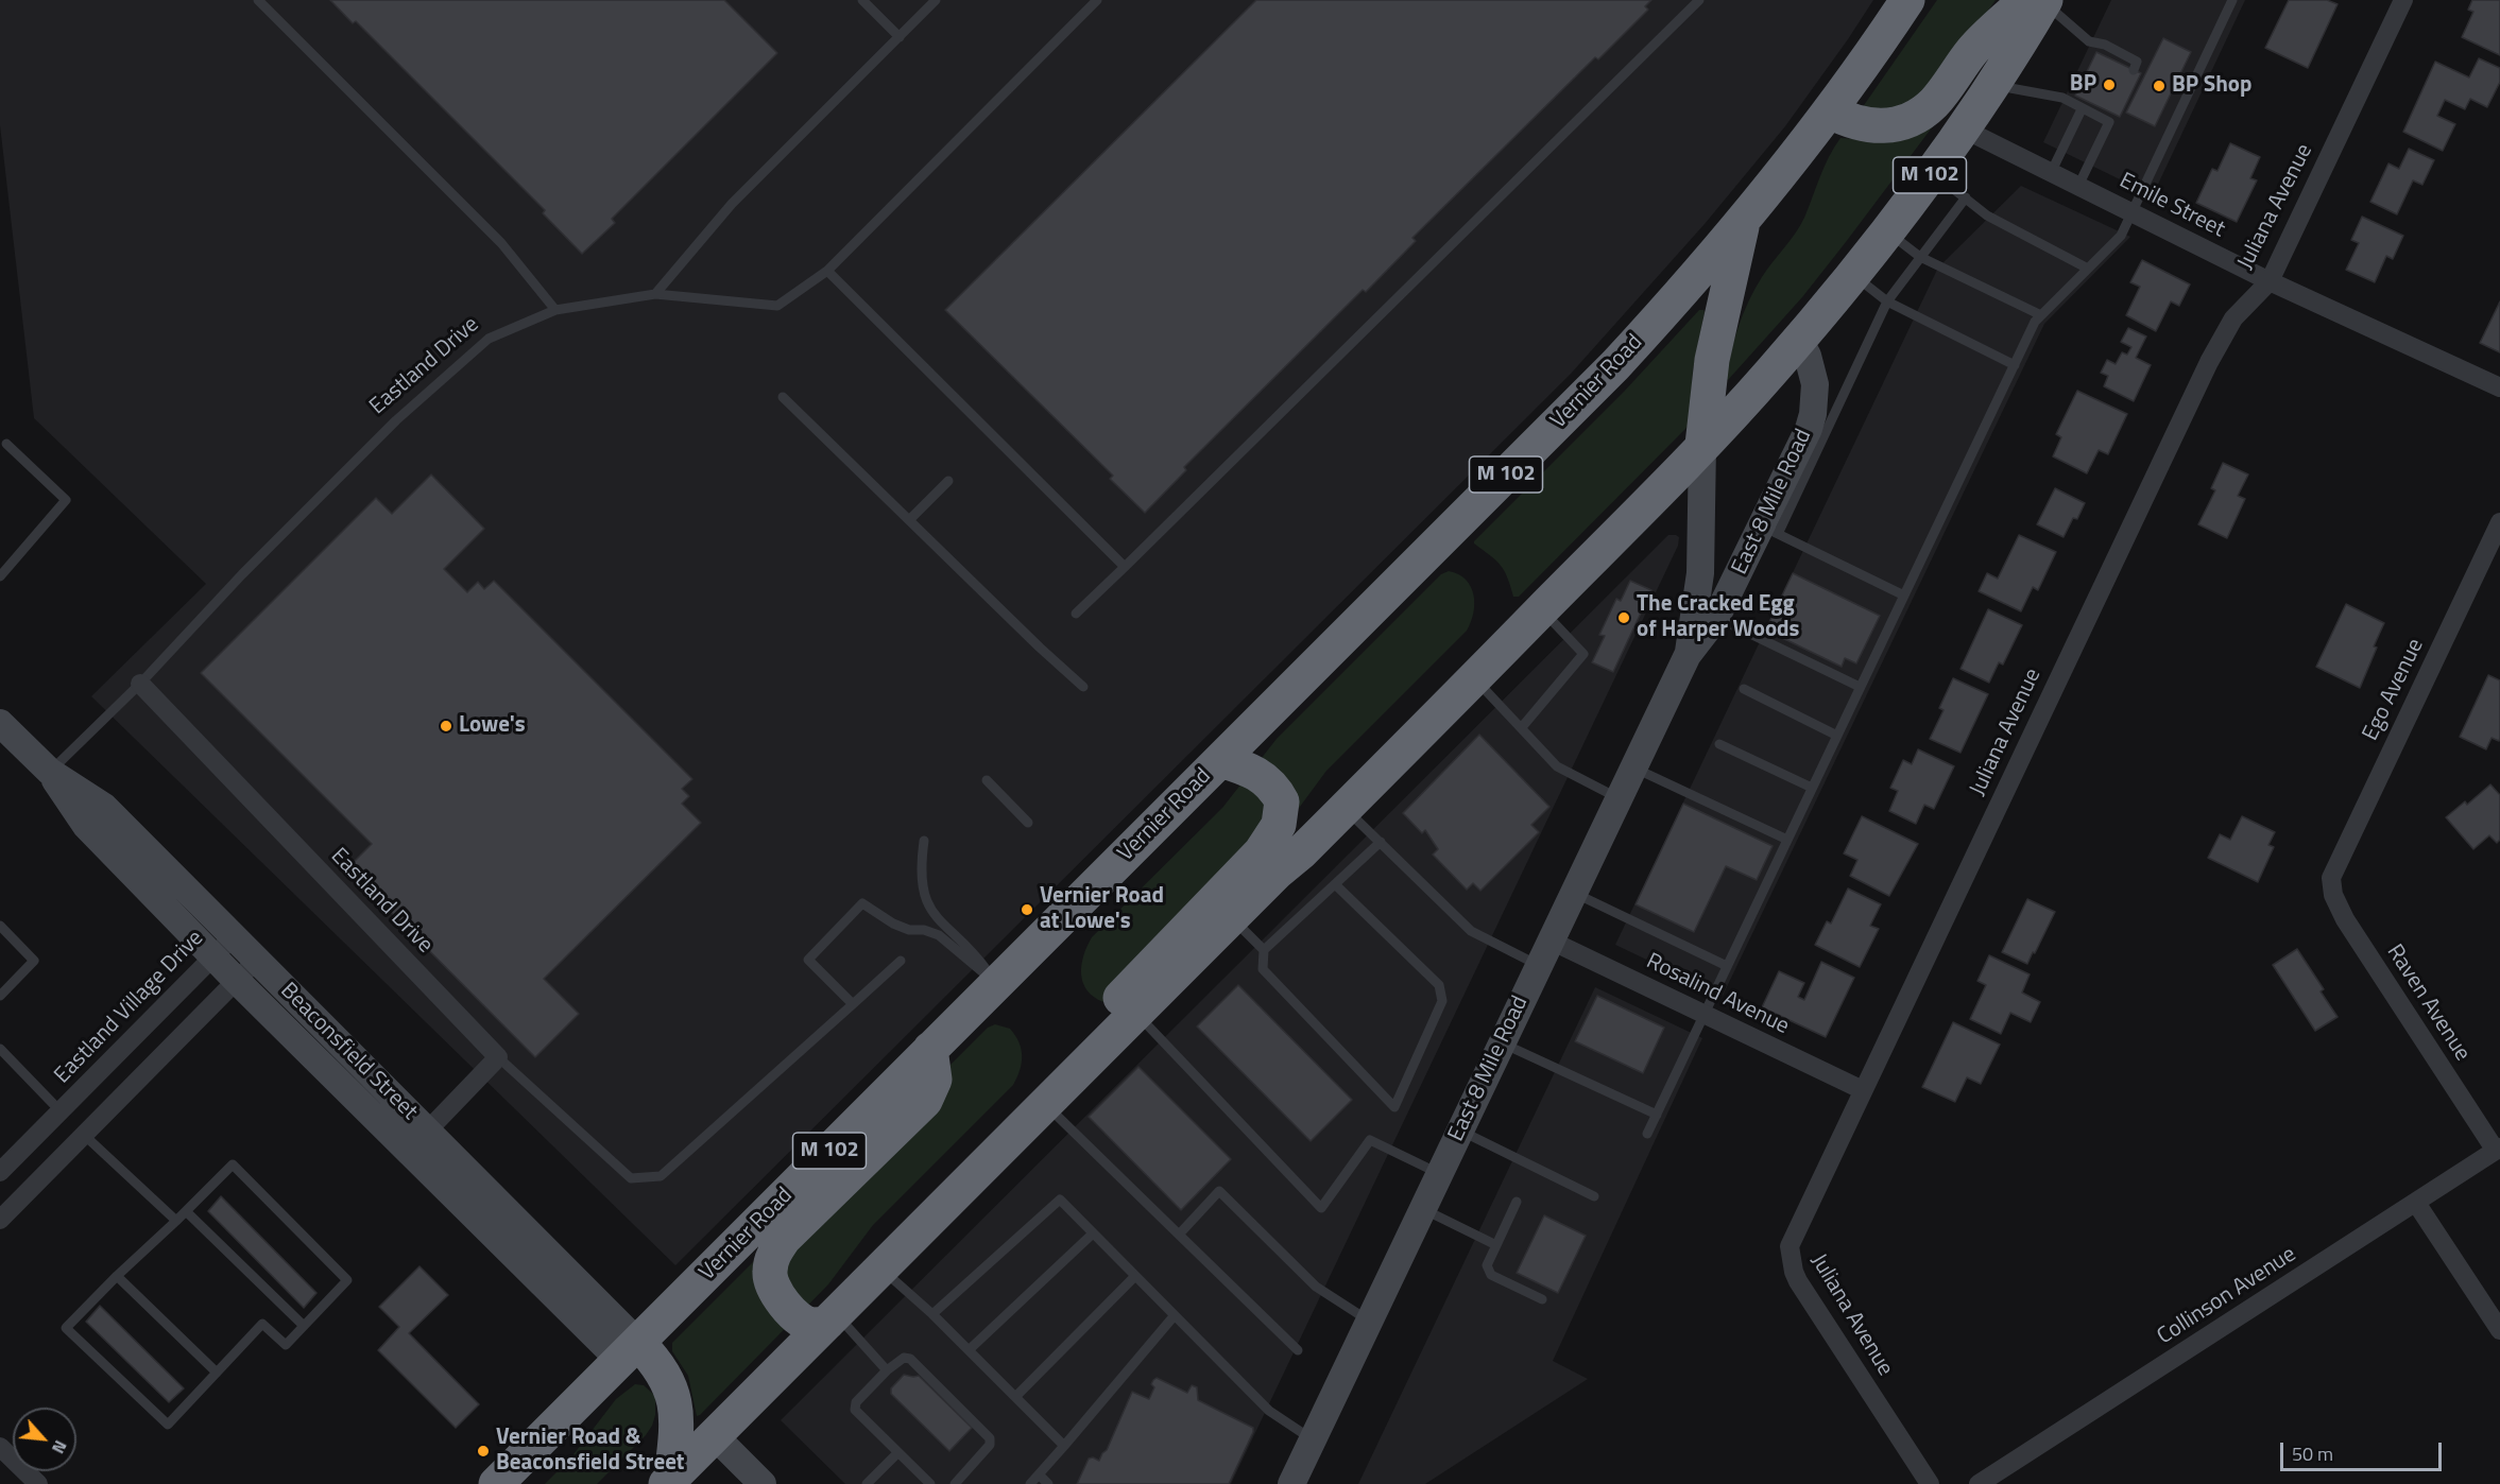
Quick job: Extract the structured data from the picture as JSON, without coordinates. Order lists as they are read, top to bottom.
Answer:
{
  "streets": {
    "highway": ["M 102", "Vernier Road"],
    "street": [
      "Emile Street",
      "Juliana Avenue",
      "Eastland Drive",
      "East 8 Mile Road",
      "Ego Avenue",
      "Rosalind Avenue",
      "Raven Avenue",
      "Eastland Village Drive",
      "Beaconsfield Street",
      "Collinson Avenue"
    ]
  },
  "crossings": [
    ["M 102", "Emile Street"],
    ["M 102", "Vernier Road"],
    ["M 102", "East 8 Mile Road"],
    ["Emile Street", "Juliana Avenue"],
    ["Juliana Avenue", "Rosalind Avenue"],
    ["Eastland Drive", "Beaconsfield Street"],
    ["Vernier Road", "Beaconsfield Street"],
    ["East 8 Mile Road", "Rosalind Avenue"],
    ["Ego Avenue", "Raven Avenue"],
    ["Raven Avenue", "Collinson Avenue"],
    ["Eastland Village Drive", "Beaconsfield Street"]
  ],
  "places": [
    "BP",
    "BP Shop",
    "The Cracked Egg of Harper Woods",
    "Lowe's",
    "Vernier Road at Lowe's",
    "Vernier Road & Beaconsfield Street"
  ],
  "scale_bar": "50 m",
  "north": "bottom right"
}
